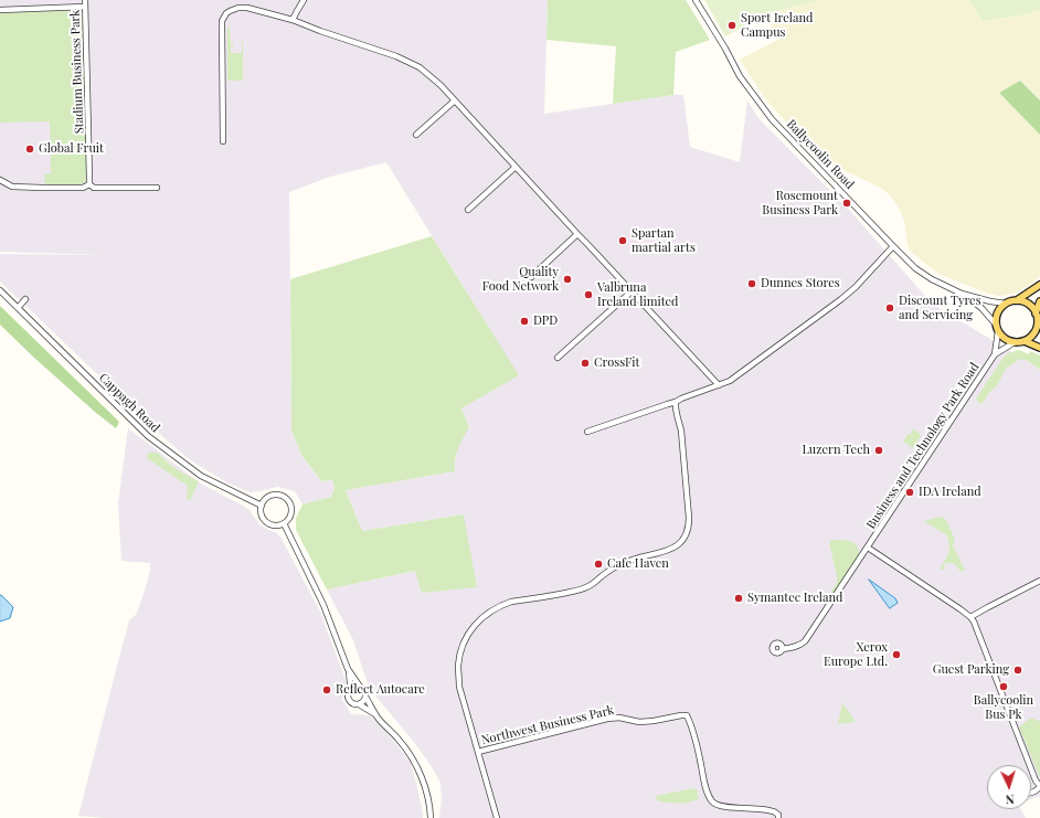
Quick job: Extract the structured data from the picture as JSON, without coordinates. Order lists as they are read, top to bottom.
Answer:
{
  "streets": {
    "street": [
      "Stadium Business Park",
      "Ballycoolin Road",
      "Cappagh Road",
      "Business and Technology Park Road",
      "Northwest Business Park"
    ]
  },
  "crossings": [
    ["Ballycoolin Road", "Business and Technology Park Road"]
  ],
  "places": [
    "Sport Ireland Campus",
    "Global Fruit",
    "Rosemount Business Park",
    "Spartan martial arts",
    "Quality Food Network",
    "Dunnes Stores",
    "Valbruna Ireland limited",
    "Discount Tyres and Servicing",
    "DPD",
    "CrossFit",
    "Luzern Tech",
    "IDA Ireland",
    "Cafe Haven",
    "Symantec Ireland",
    "Xerox Europe Ltd.",
    "Guest Parking",
    "Ballycoolin Bus Pk",
    "Reflect Autocare"
  ],
  "north": "bottom"
}
